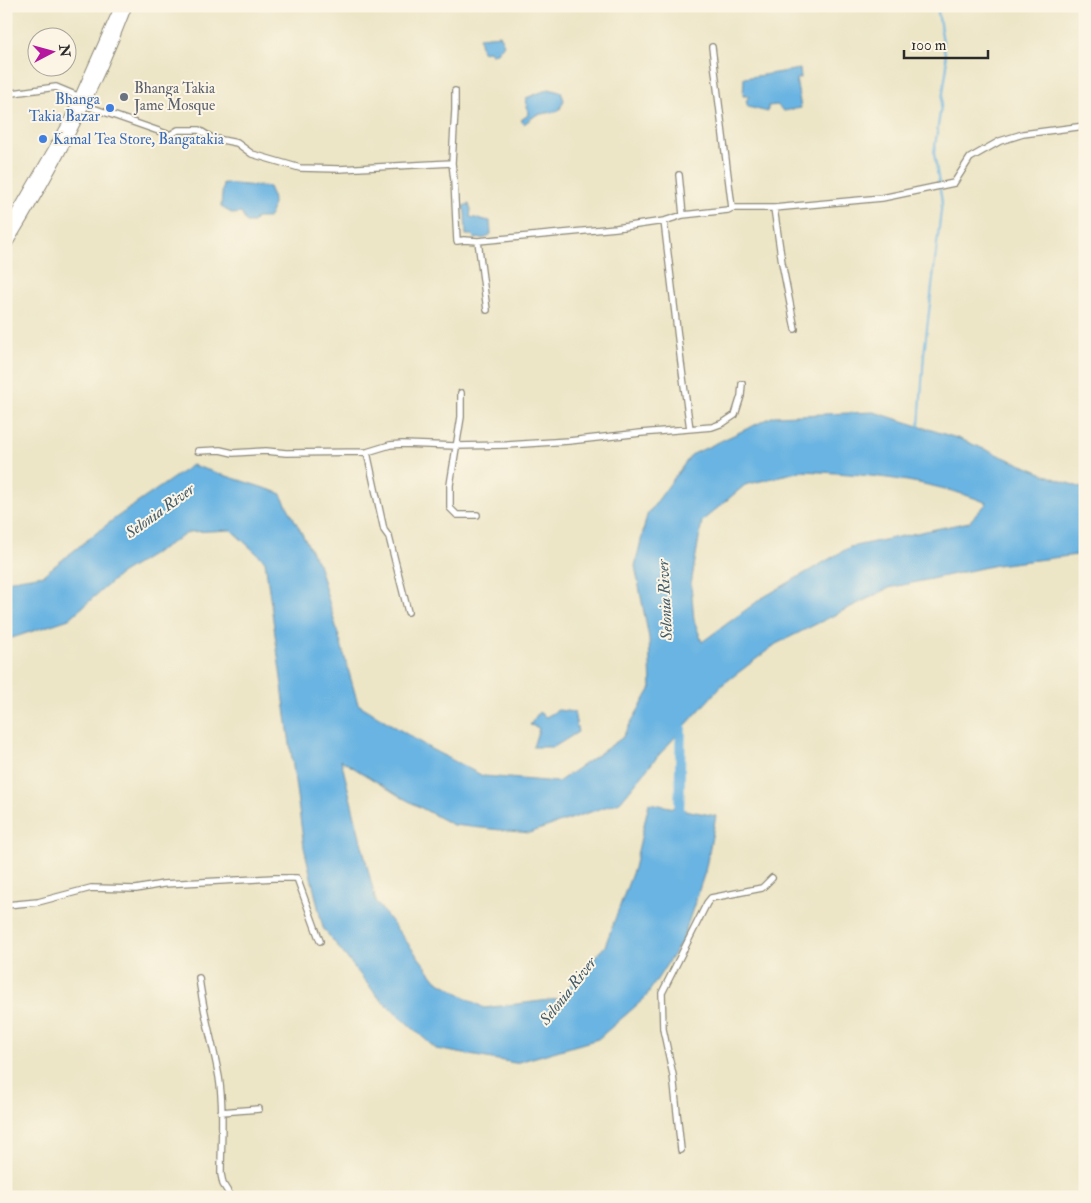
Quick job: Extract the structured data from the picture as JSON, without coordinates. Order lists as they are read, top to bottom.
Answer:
{
  "water": ["Selonia River"],
  "places": ["Bhanga Takia Jame Mosque", "Bhanga Takia Bazar", "Kamal Tea Store, Bangatakia"],
  "scale_bar": "100 m",
  "north": "right"
}
